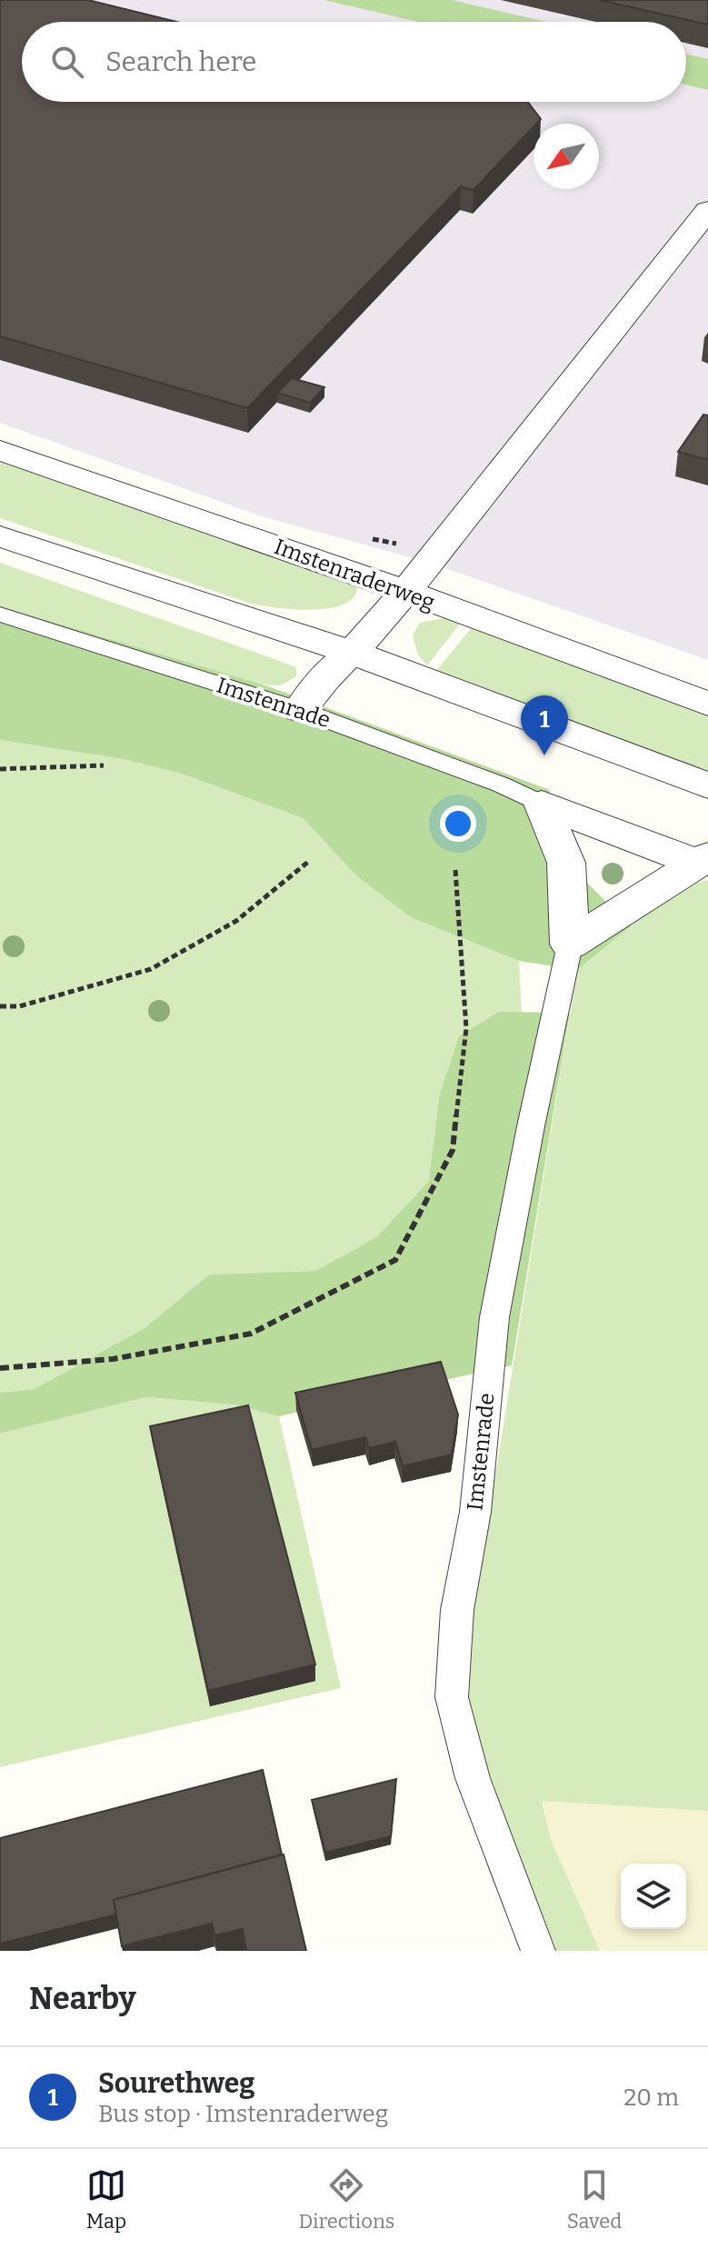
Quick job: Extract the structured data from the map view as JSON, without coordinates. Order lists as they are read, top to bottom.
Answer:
{
  "streets": {
    "street": ["Imstenraderweg", "Imstenrade"]
  },
  "north": "bottom left",
  "page": {
    "search": "Search here",
    "pins": "1",
    "heading": "Nearby",
    "list": [
      {
        "mark": "1",
        "name": "Sourethweg",
        "note": "Bus stop · Imstenraderweg",
        "value": "20 m"
      }
    ],
    "nav": ["Map", "Directions", "Saved"]
  }
}
